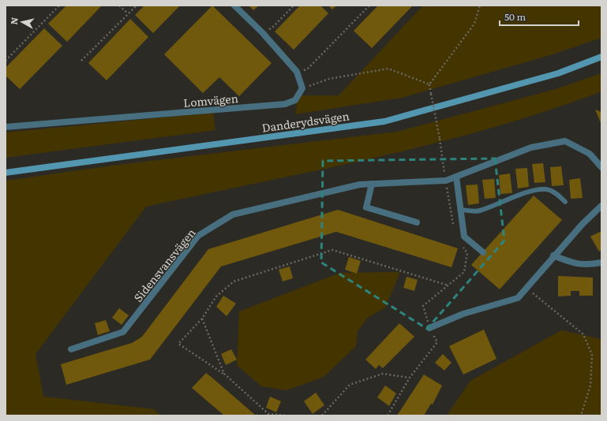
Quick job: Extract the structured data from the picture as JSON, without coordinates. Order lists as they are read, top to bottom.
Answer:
{
  "streets": {
    "main road": ["Danderydsvägen"],
    "street": ["Lomvägen", "Sidensvansvägen"]
  },
  "scale_bar": "50 m",
  "north": "left"
}
